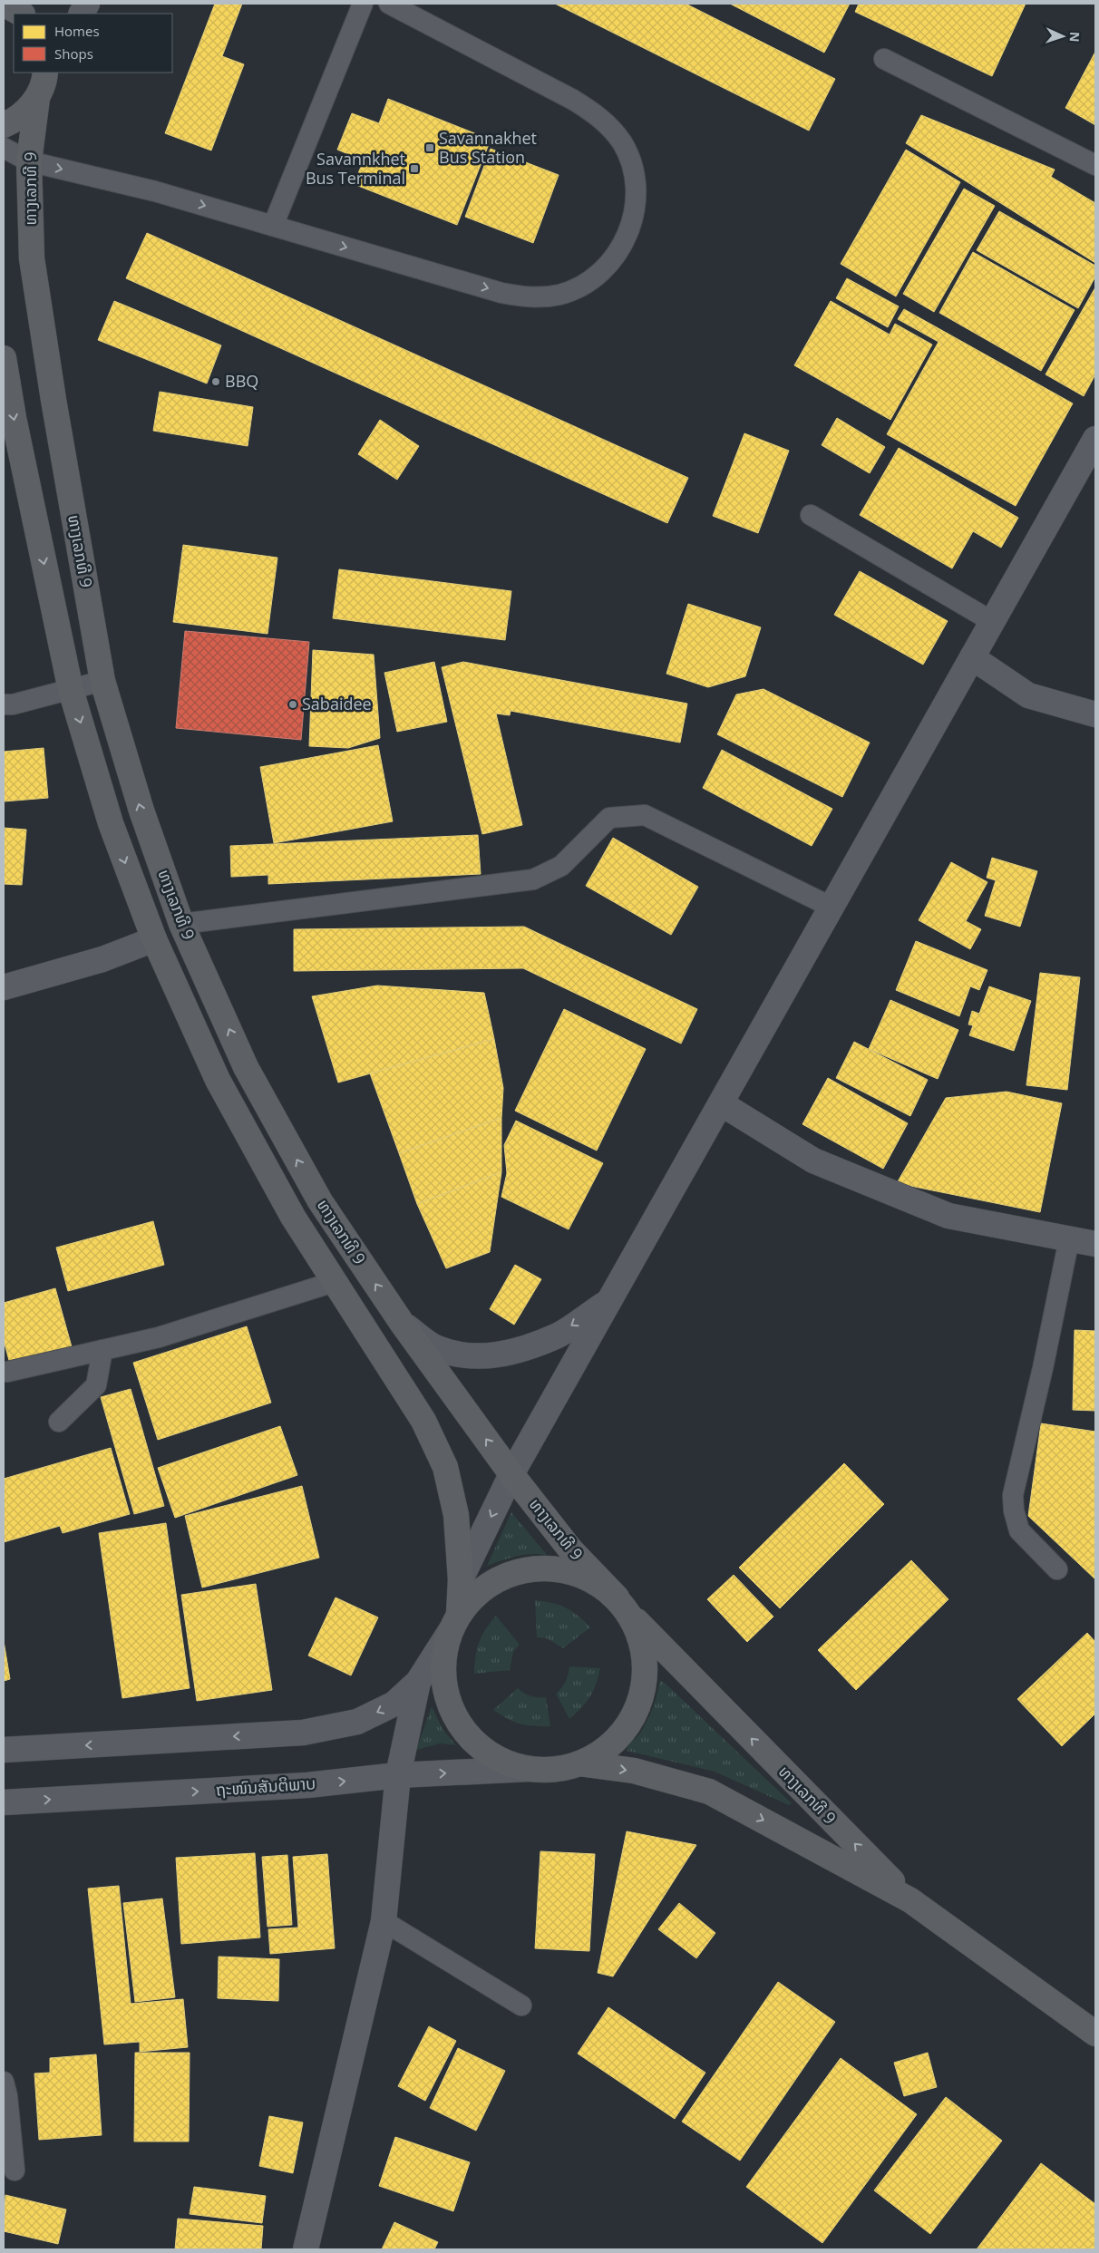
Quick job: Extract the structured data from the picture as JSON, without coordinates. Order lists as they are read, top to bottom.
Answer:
{
  "streets": {
    "main road": ["ທາງເລກທີ 9"],
    "street": ["ຖະໜົນສັນຕິພາບ"]
  },
  "crossings": [
    ["ທາງເລກທີ 9", "ຖະໜົນສັນຕິພາບ"]
  ],
  "places": {
    "transit": ["Savannakhet Bus Station", "Savannkhet Bus Terminal"],
    "other": ["BBQ", "Sabaidee"]
  },
  "legend": ["Homes", "Shops"],
  "north": "right"
}
